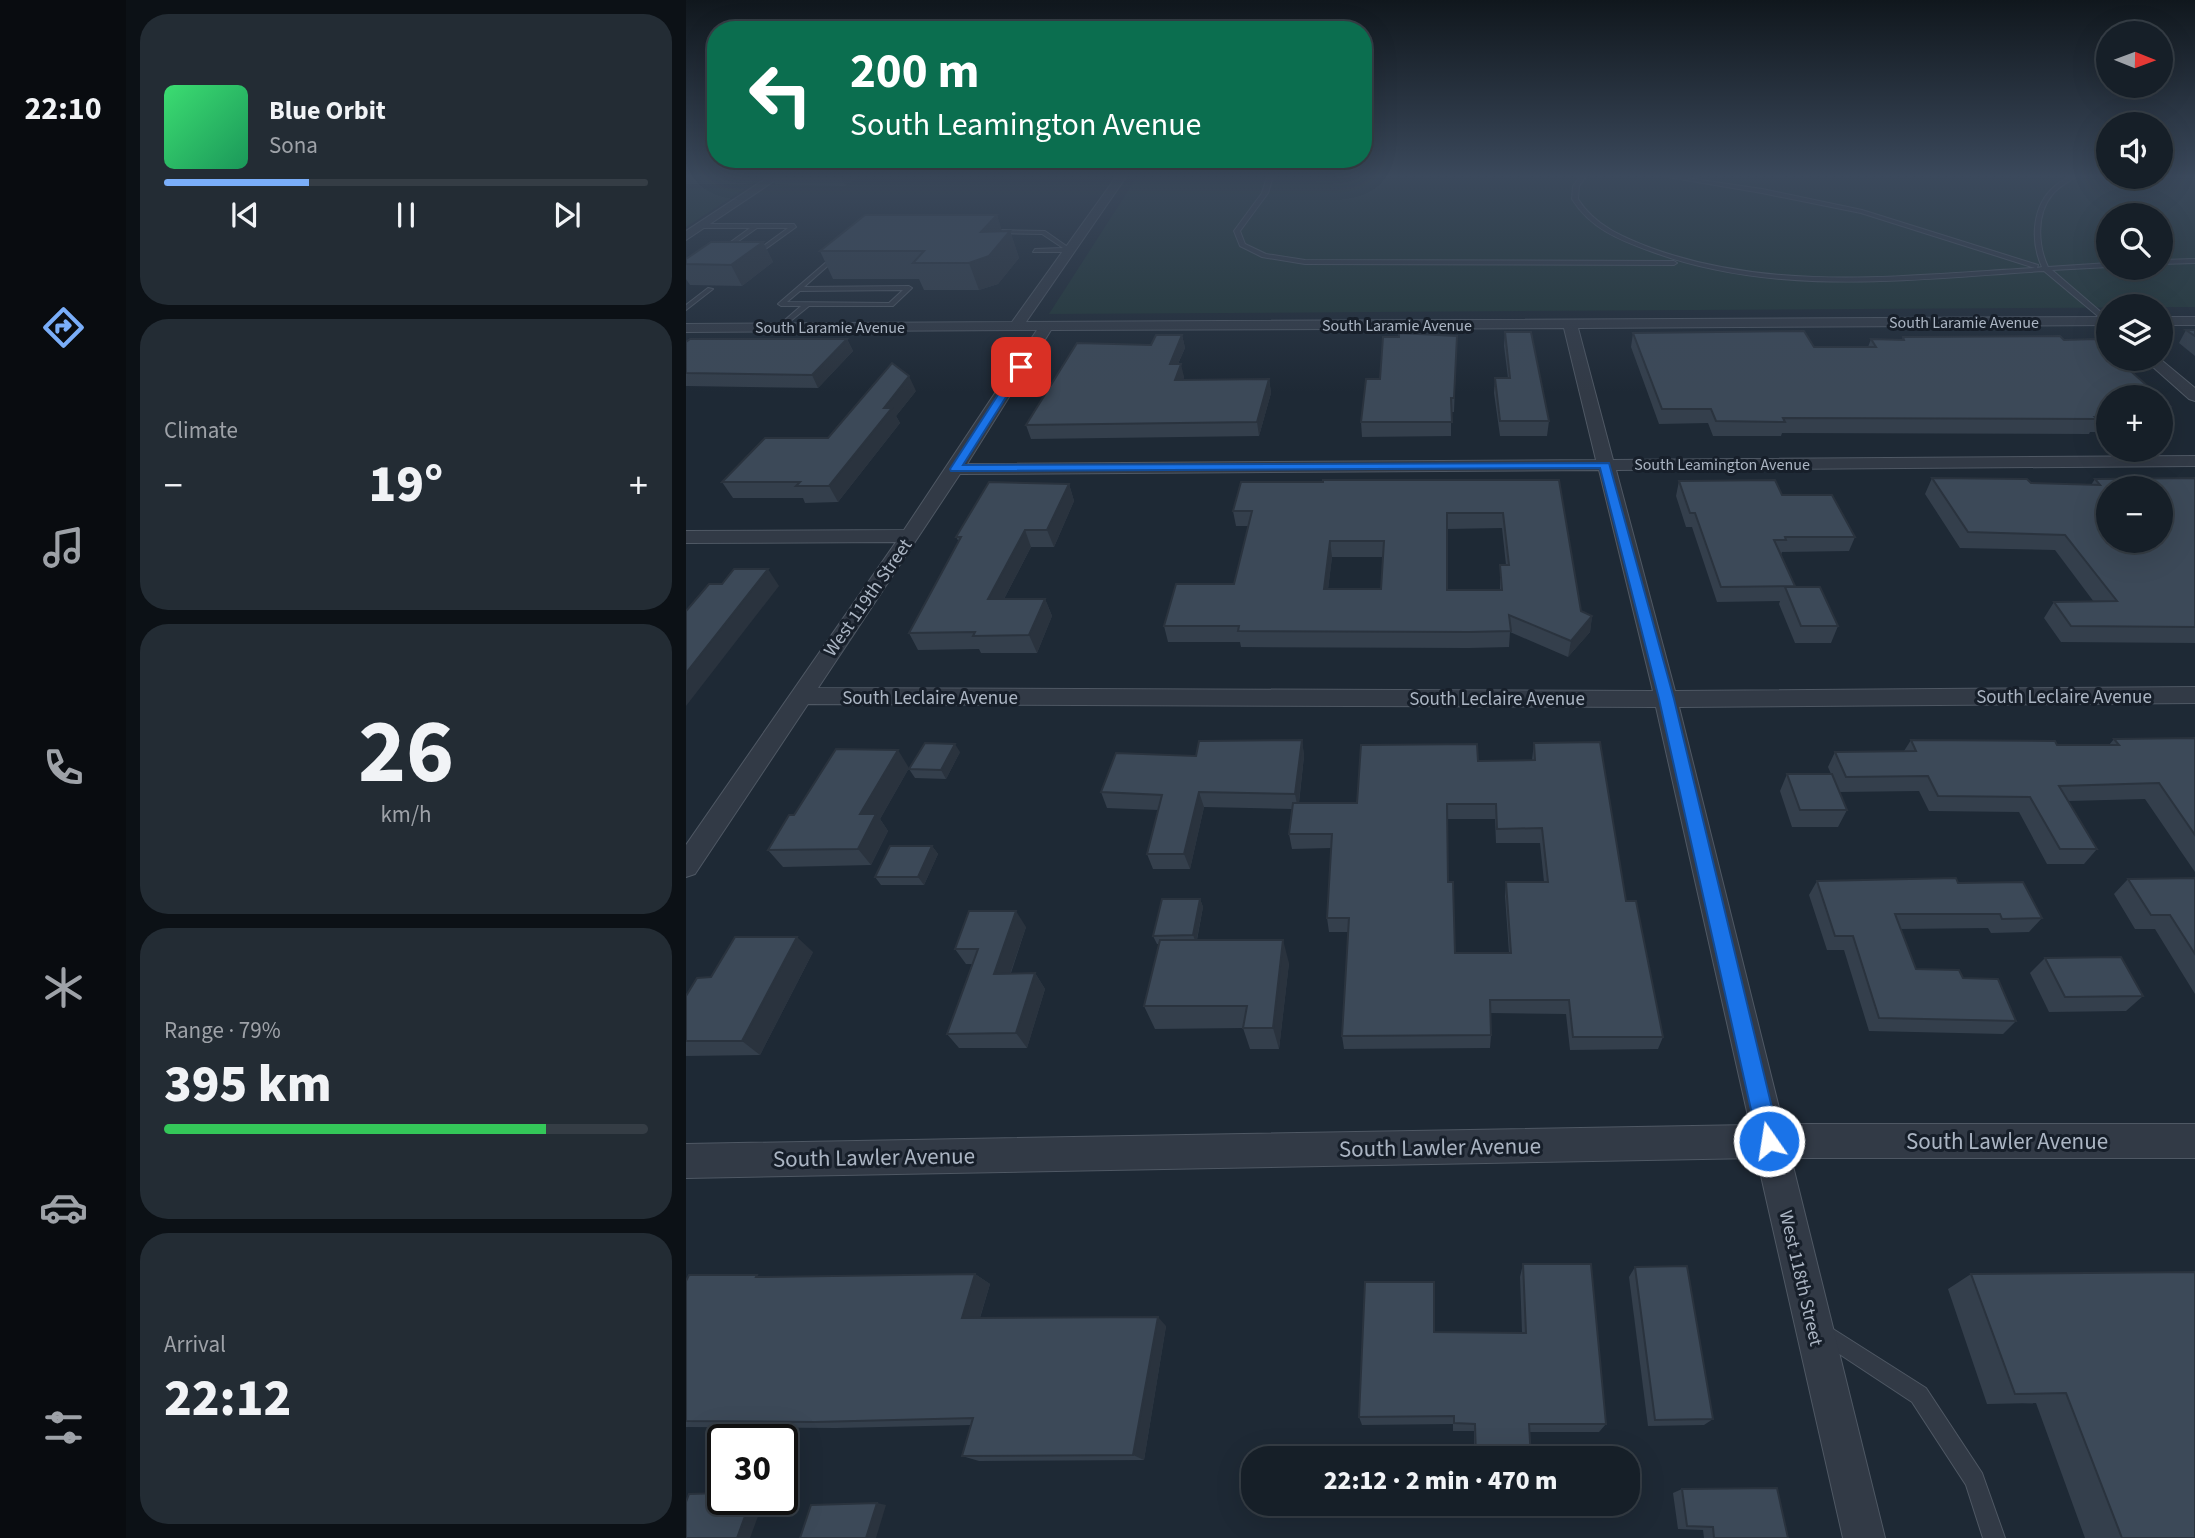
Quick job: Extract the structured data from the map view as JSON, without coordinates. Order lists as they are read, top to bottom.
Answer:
{
  "streets": {
    "street": [
      "South Laramie Avenue",
      "South Leamington Avenue",
      "West 119th Street",
      "South Leclaire Avenue",
      "South Lawler Avenue",
      "West 118th Street"
    ]
  },
  "crossings": [
    ["South Laramie Avenue", "West 119th Street"],
    ["South Laramie Avenue", "West 118th Street"],
    ["South Leamington Avenue", "West 119th Street"],
    ["South Leamington Avenue", "West 118th Street"],
    ["West 119th Street", "South Leclaire Avenue"],
    ["South Leclaire Avenue", "West 118th Street"],
    ["South Lawler Avenue", "West 118th Street"]
  ],
  "north": "right",
  "page": {
    "tabs": "22:10",
    "map_buttons": ["+", "−"],
    "turn": ["200 m", "South Leamington Avenue"],
    "song": ["Blue Orbit", "Sona"],
    "tile": [
      "Climate",
      ["26", "km/h"],
      ["Range · 79%", "395 km"],
      ["Arrival", "22:12"]
    ],
    "heat": ["−", "19°", "+"],
    "limit": "30",
    "trip": "22:12 · 2 min · 470 m"
  }
}
